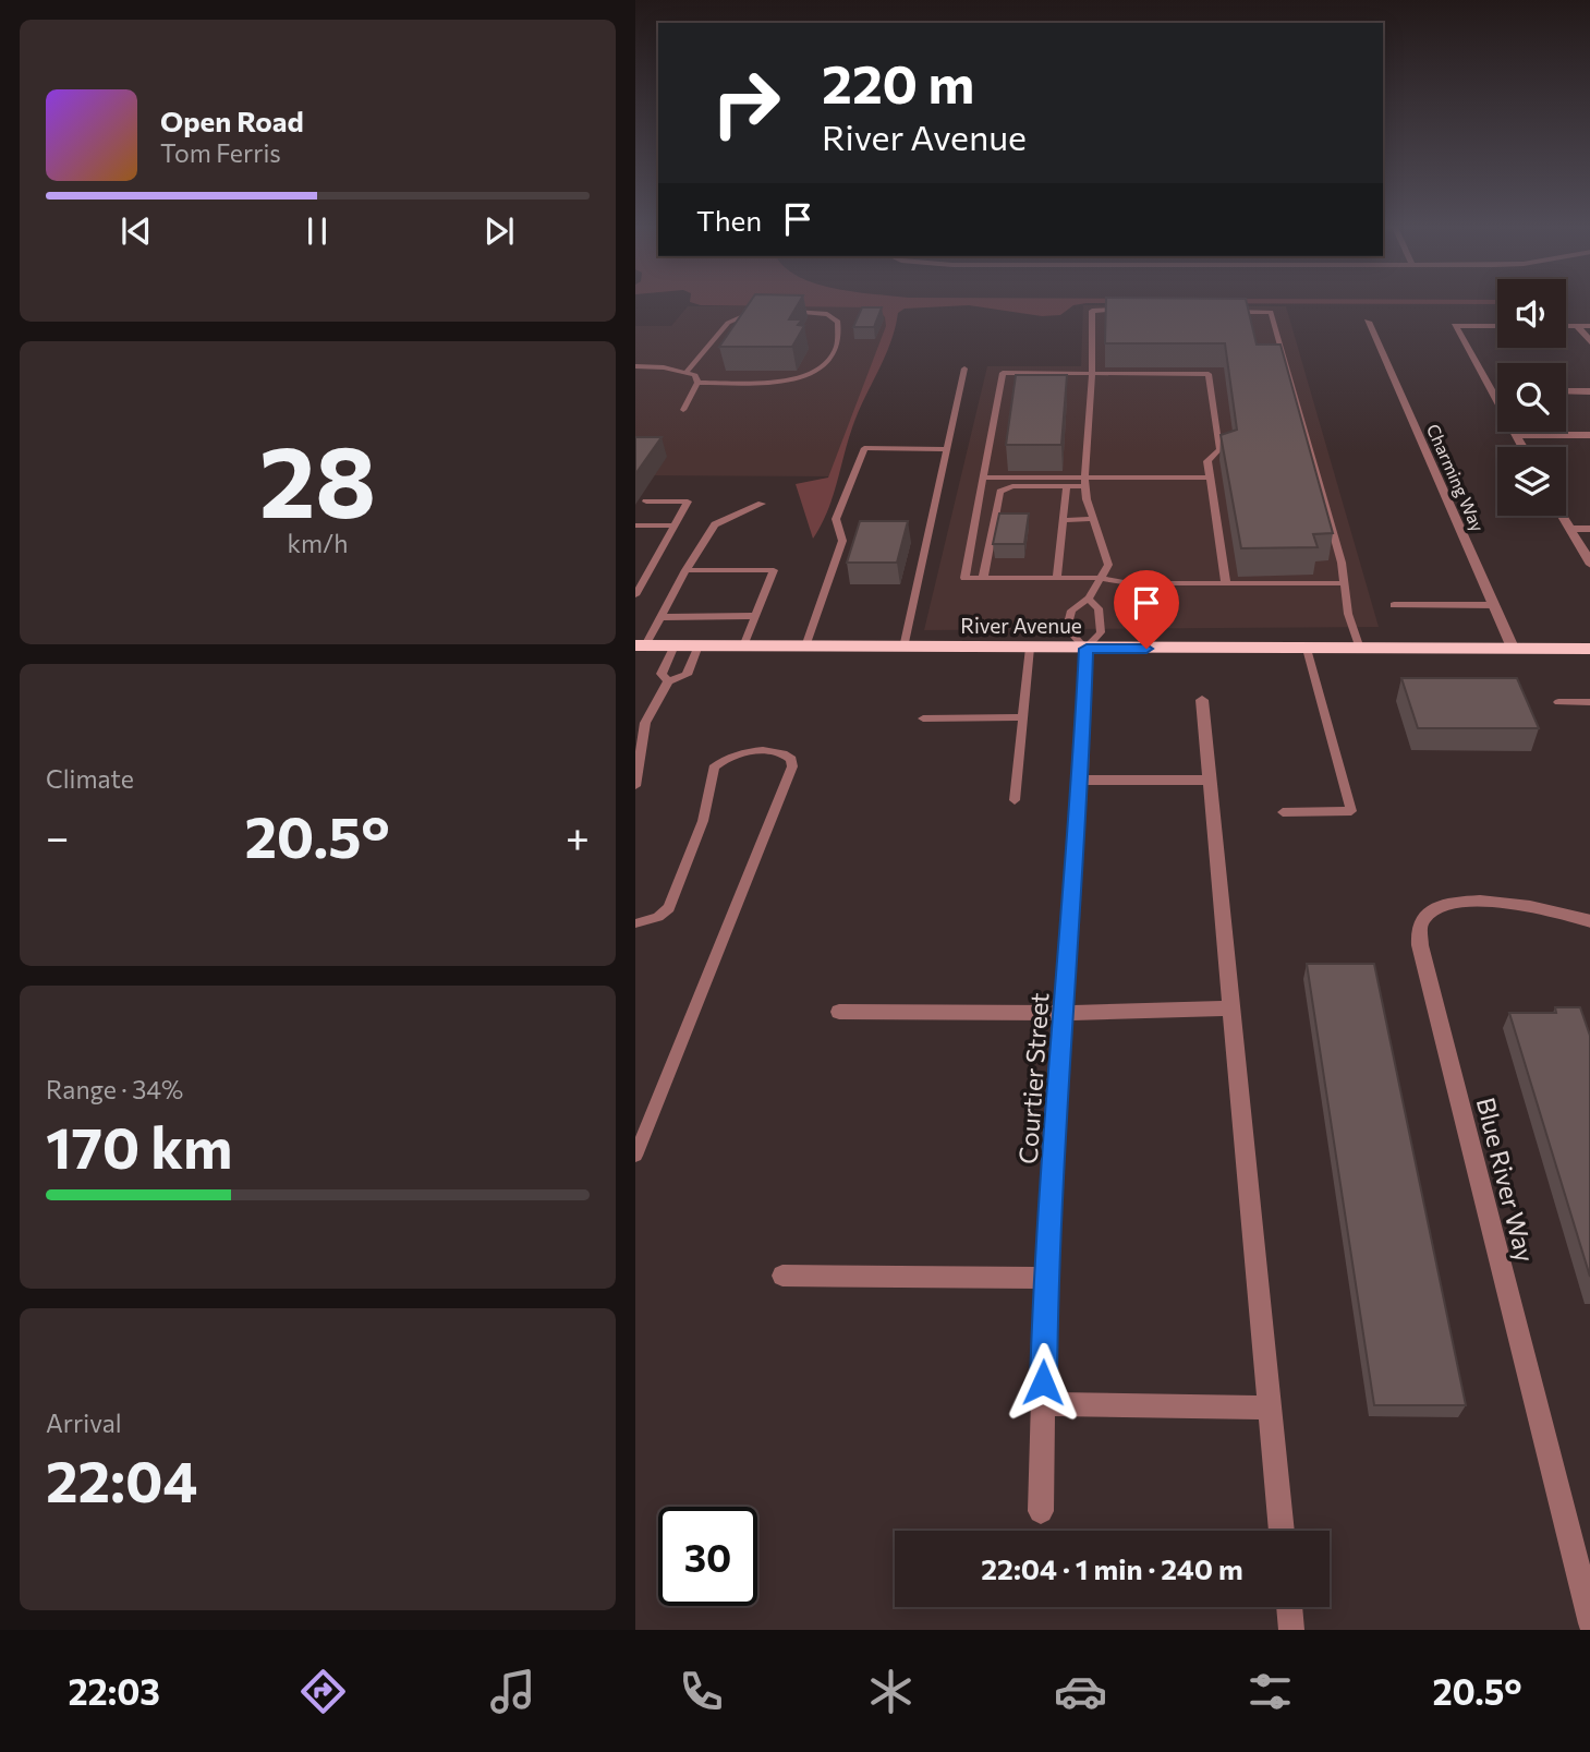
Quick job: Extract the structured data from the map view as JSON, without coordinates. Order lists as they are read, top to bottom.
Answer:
{
  "streets": {
    "highway": ["River Avenue"],
    "street": ["Charming Way", "Courtier Street", "Blue River Way"]
  },
  "crossings": [
    ["Charming Way", "River Avenue"],
    ["River Avenue", "Courtier Street"]
  ],
  "page": {
    "turn": ["220 m", "River Avenue"],
    "song": ["Open Road", "Tom Ferris"],
    "then": "Then",
    "tile": [
      ["28", "km/h"],
      "Climate",
      ["Range · 34%", "170 km"],
      ["Arrival", "22:04"]
    ],
    "heat": ["−", "20.5°", "+"],
    "limit": "30",
    "trip": "22:04 · 1 min · 240 m",
    "tabs": ["22:03", "20.5°"]
  }
}
